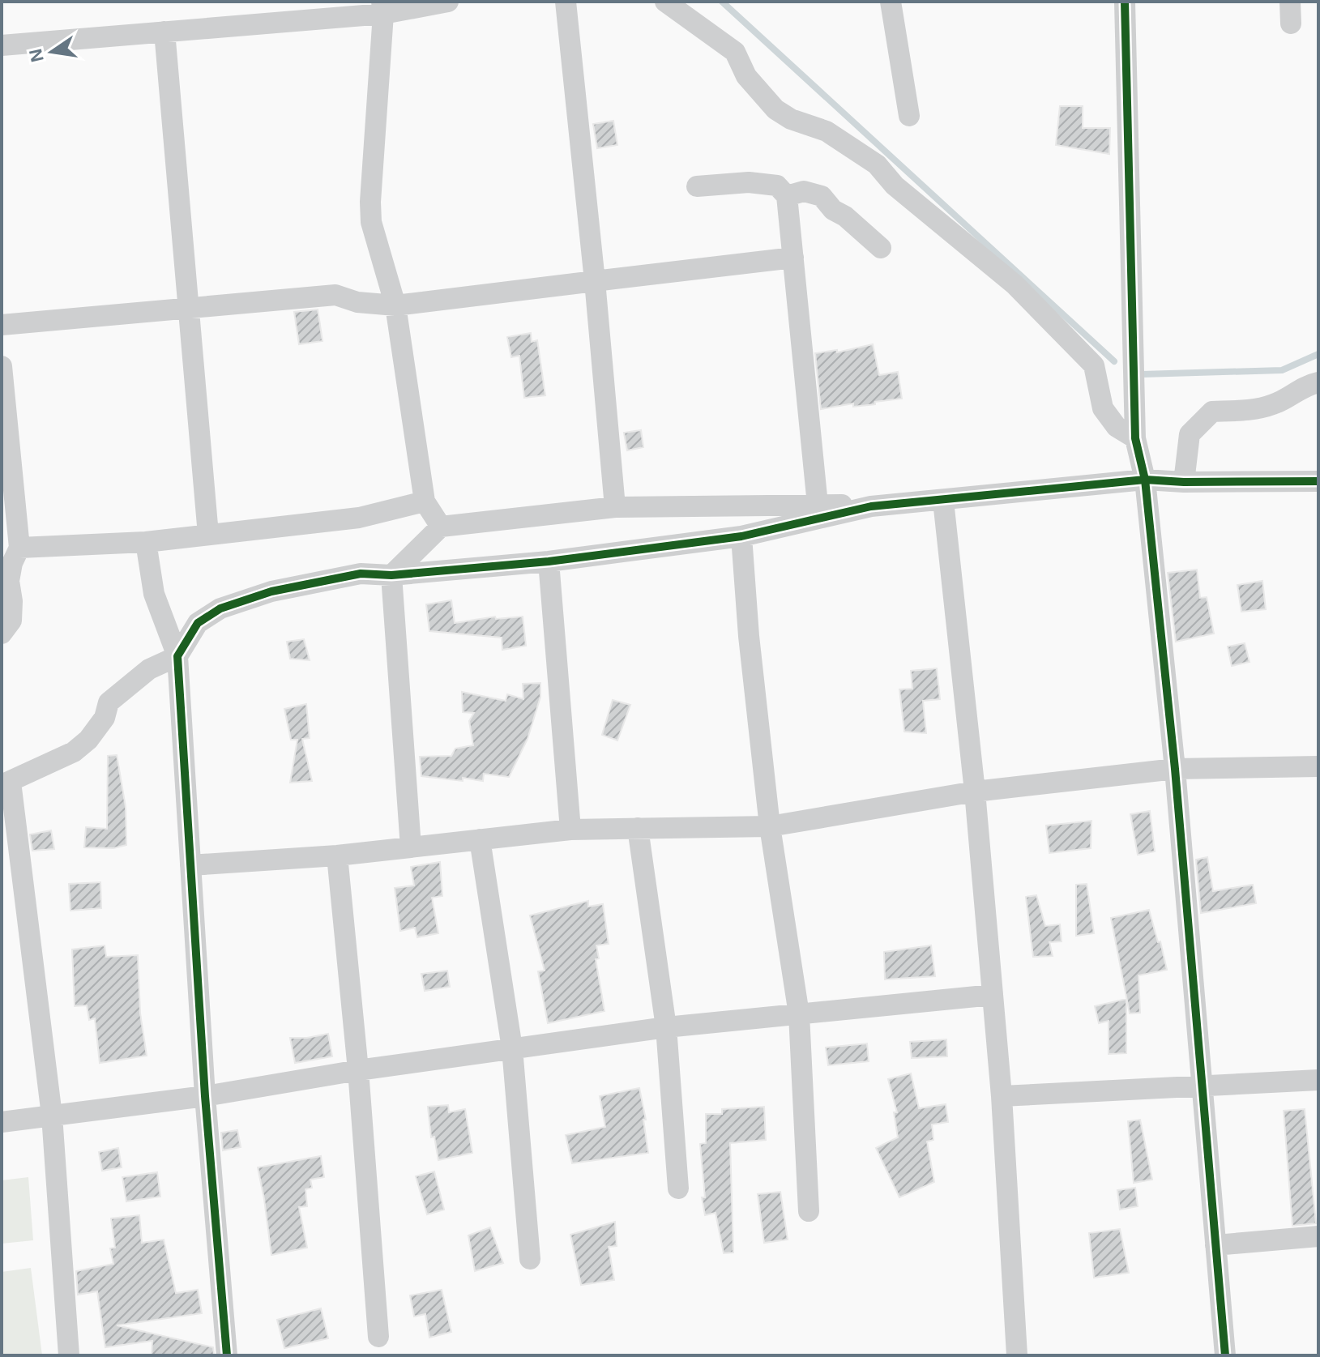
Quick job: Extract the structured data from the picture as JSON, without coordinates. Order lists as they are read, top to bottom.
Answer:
{
  "north": "left"
}
